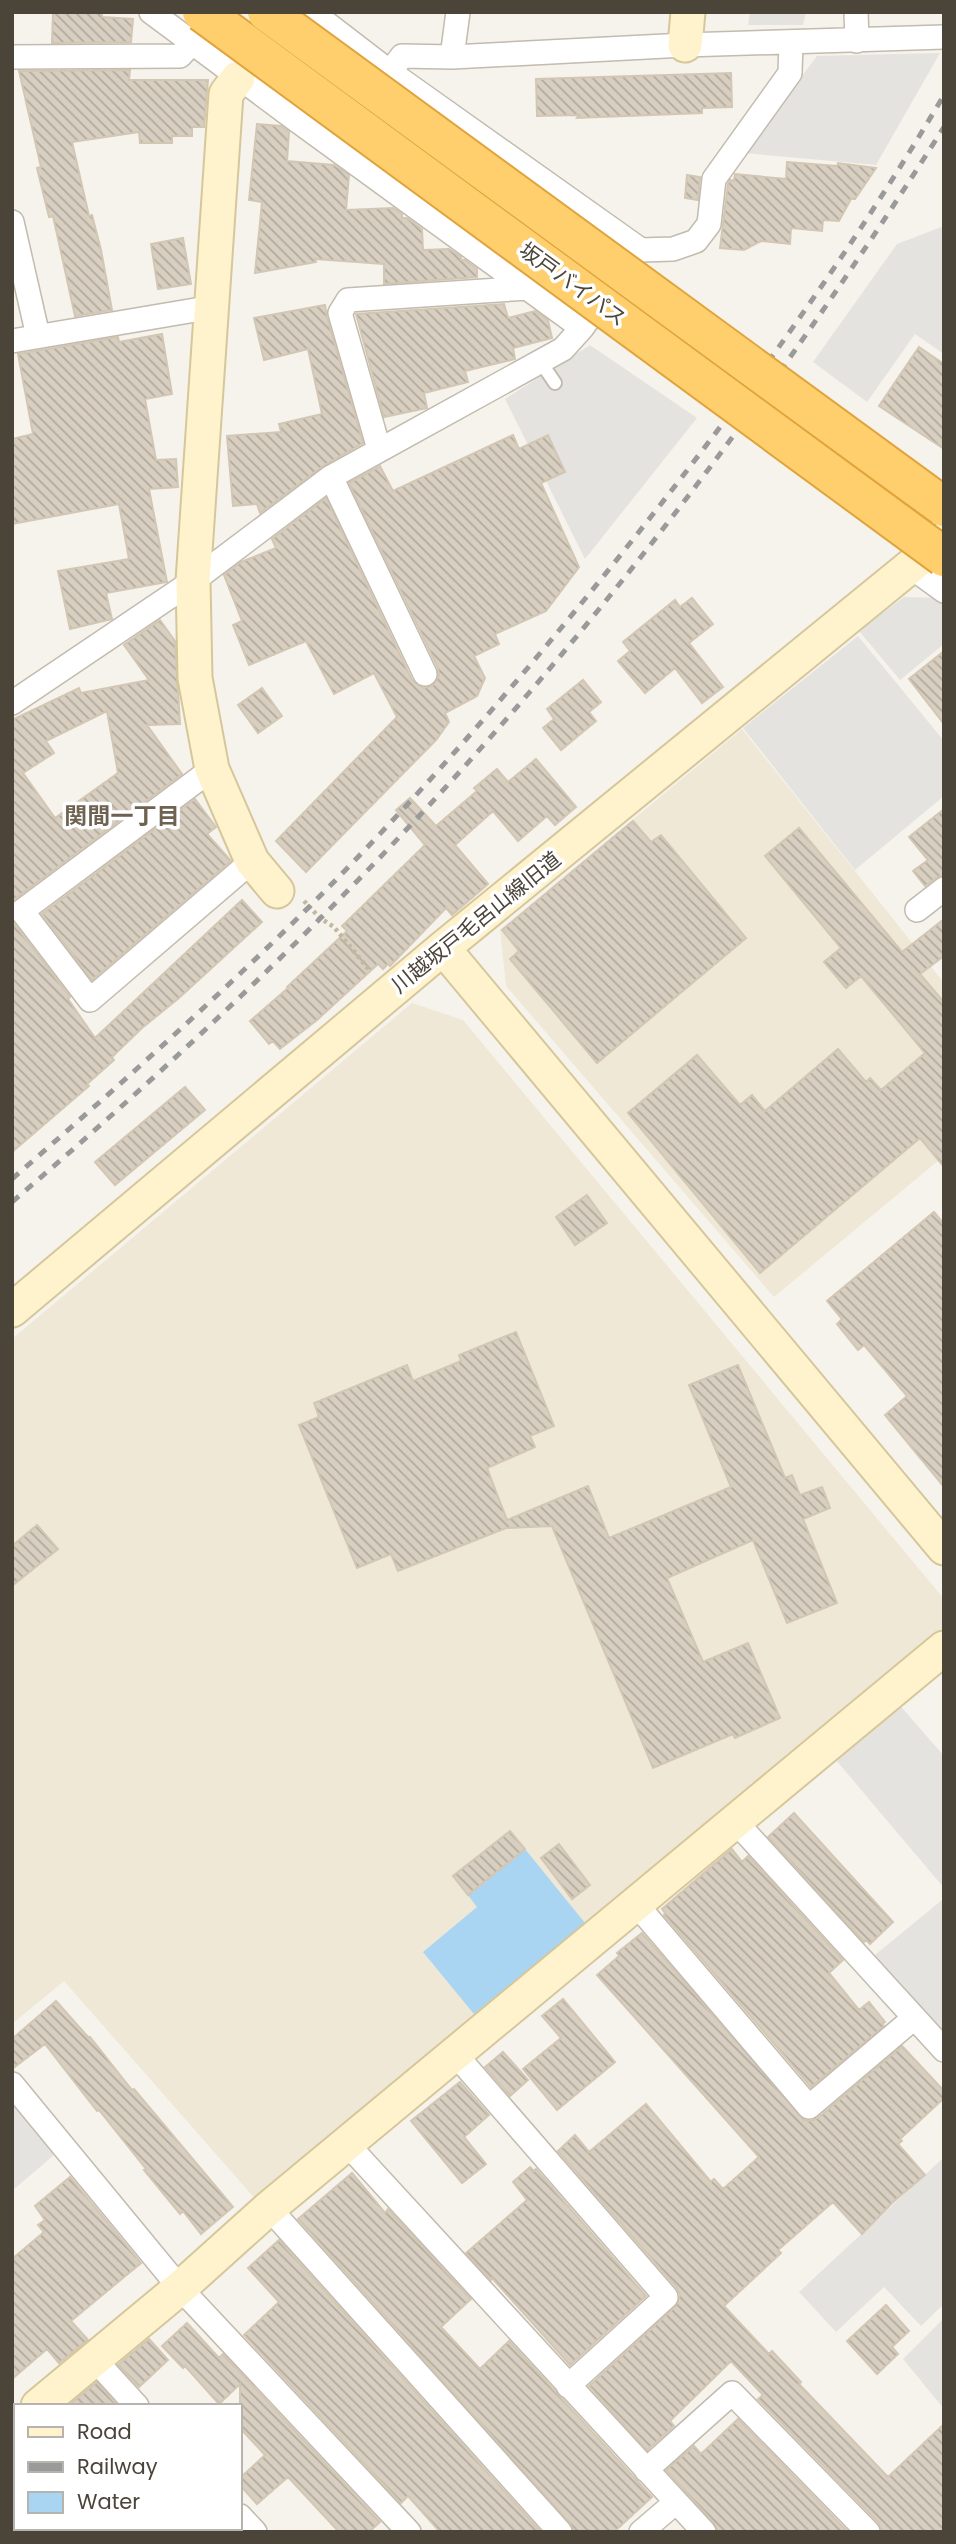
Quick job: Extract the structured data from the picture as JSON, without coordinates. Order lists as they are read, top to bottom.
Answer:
{
  "streets": {
    "highway": ["坂戸バイパス"],
    "street": ["川越坂戸毛呂山線旧道"]
  },
  "crossings": [
    ["坂戸バイパス", "川越坂戸毛呂山線旧道"]
  ],
  "districts": ["関間一丁目"],
  "legend": ["Road", "Railway", "Water"]
}
